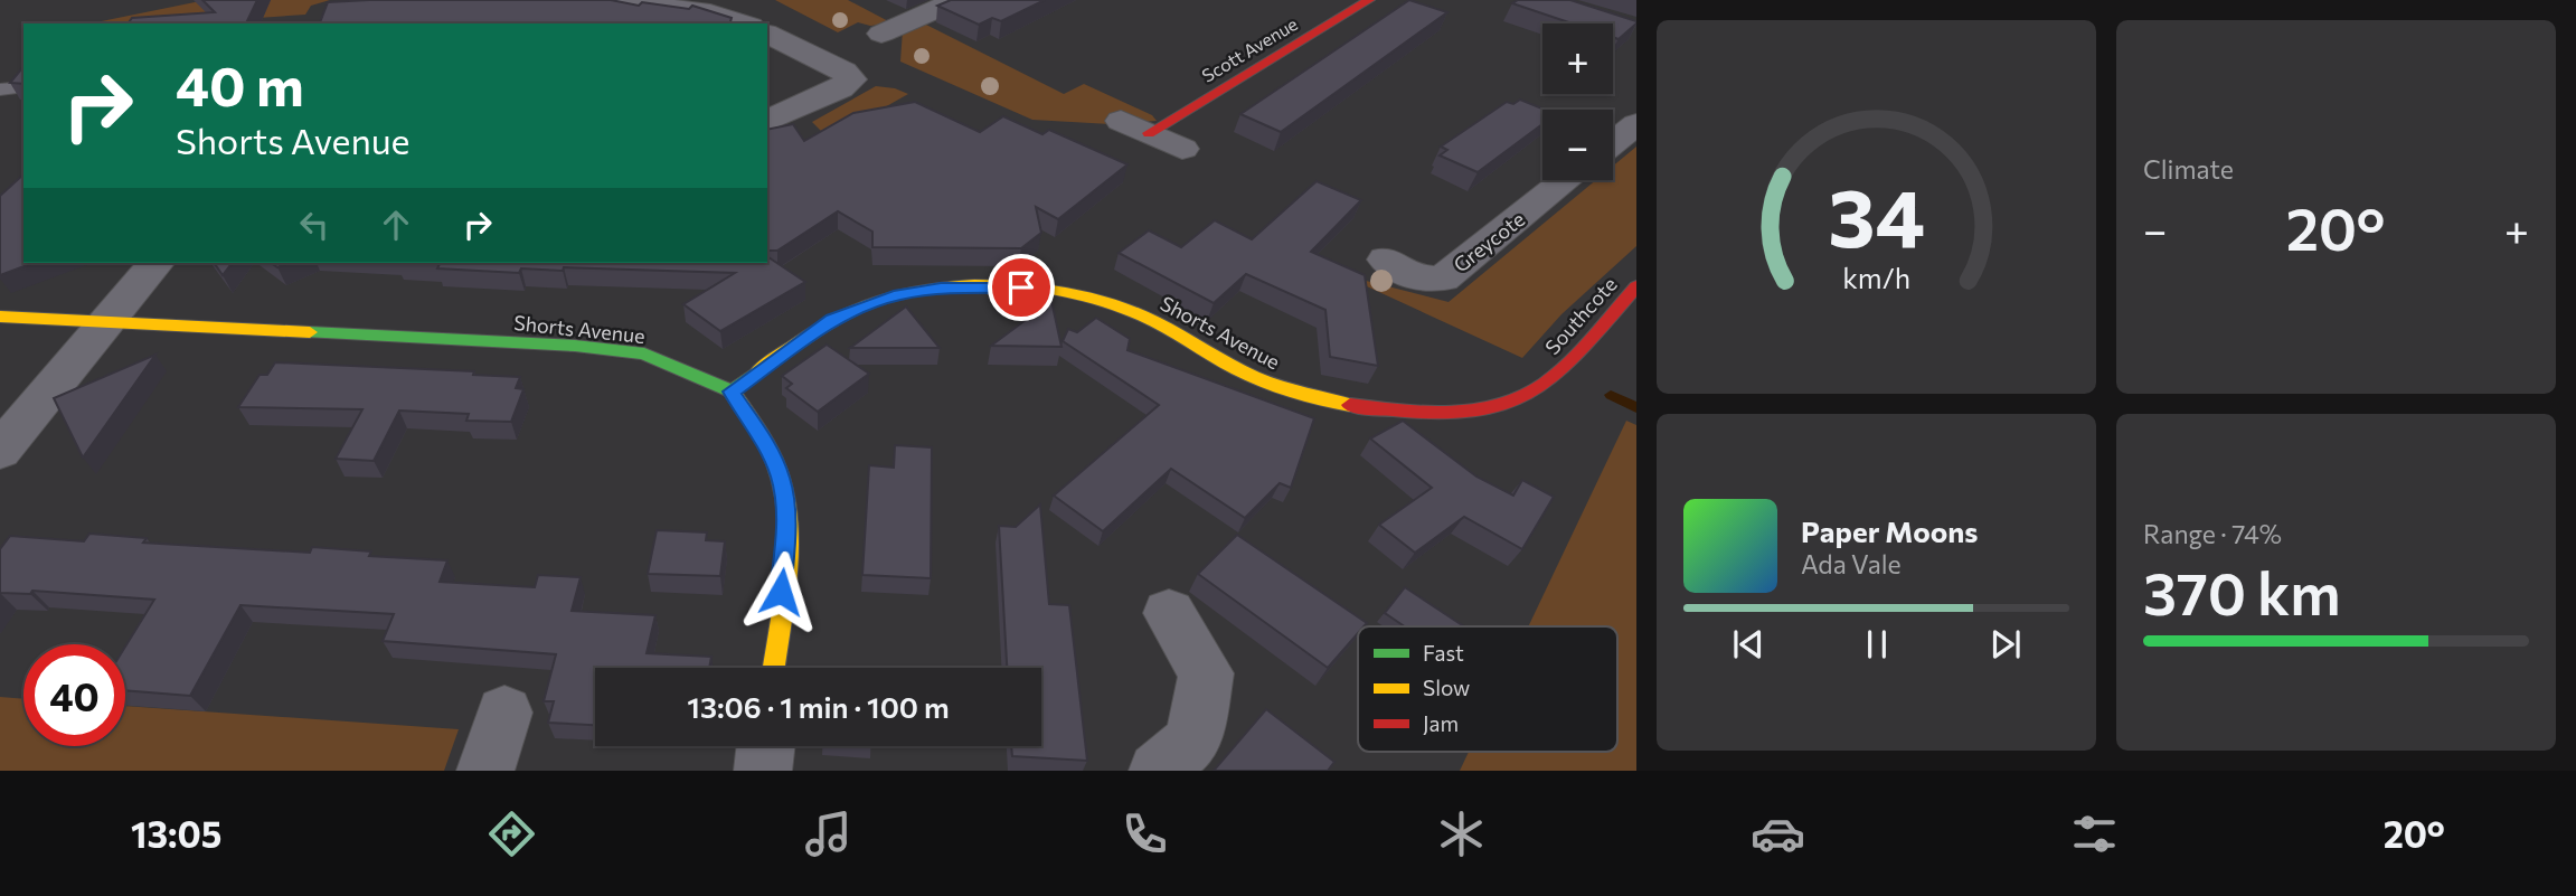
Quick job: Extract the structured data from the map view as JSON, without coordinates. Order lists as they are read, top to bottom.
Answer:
{
  "streets": {
    "street": [
      "Scott Avenue",
      "Greycote",
      "Southcote",
      "Shorts Avenue"
    ]
  },
  "crossings": [
    ["Southcote", "Shorts Avenue"]
  ],
  "legend": ["Fast", "Slow", "Jam"],
  "page": {
    "tile": [
      "Climate",
      ["Range · 74%", "370 km"]
    ],
    "map_buttons": ["+", "−"],
    "turn": ["40 m", "Shorts Avenue"],
    "heat": ["−", "20°", "+"],
    "song": ["Paper Moons", "Ada Vale"],
    "limit": "40",
    "trip": "13:06 · 1 min · 100 m",
    "tabs": ["13:05", "20°"],
    "gauge": ["34", "km/h"]
  }
}
